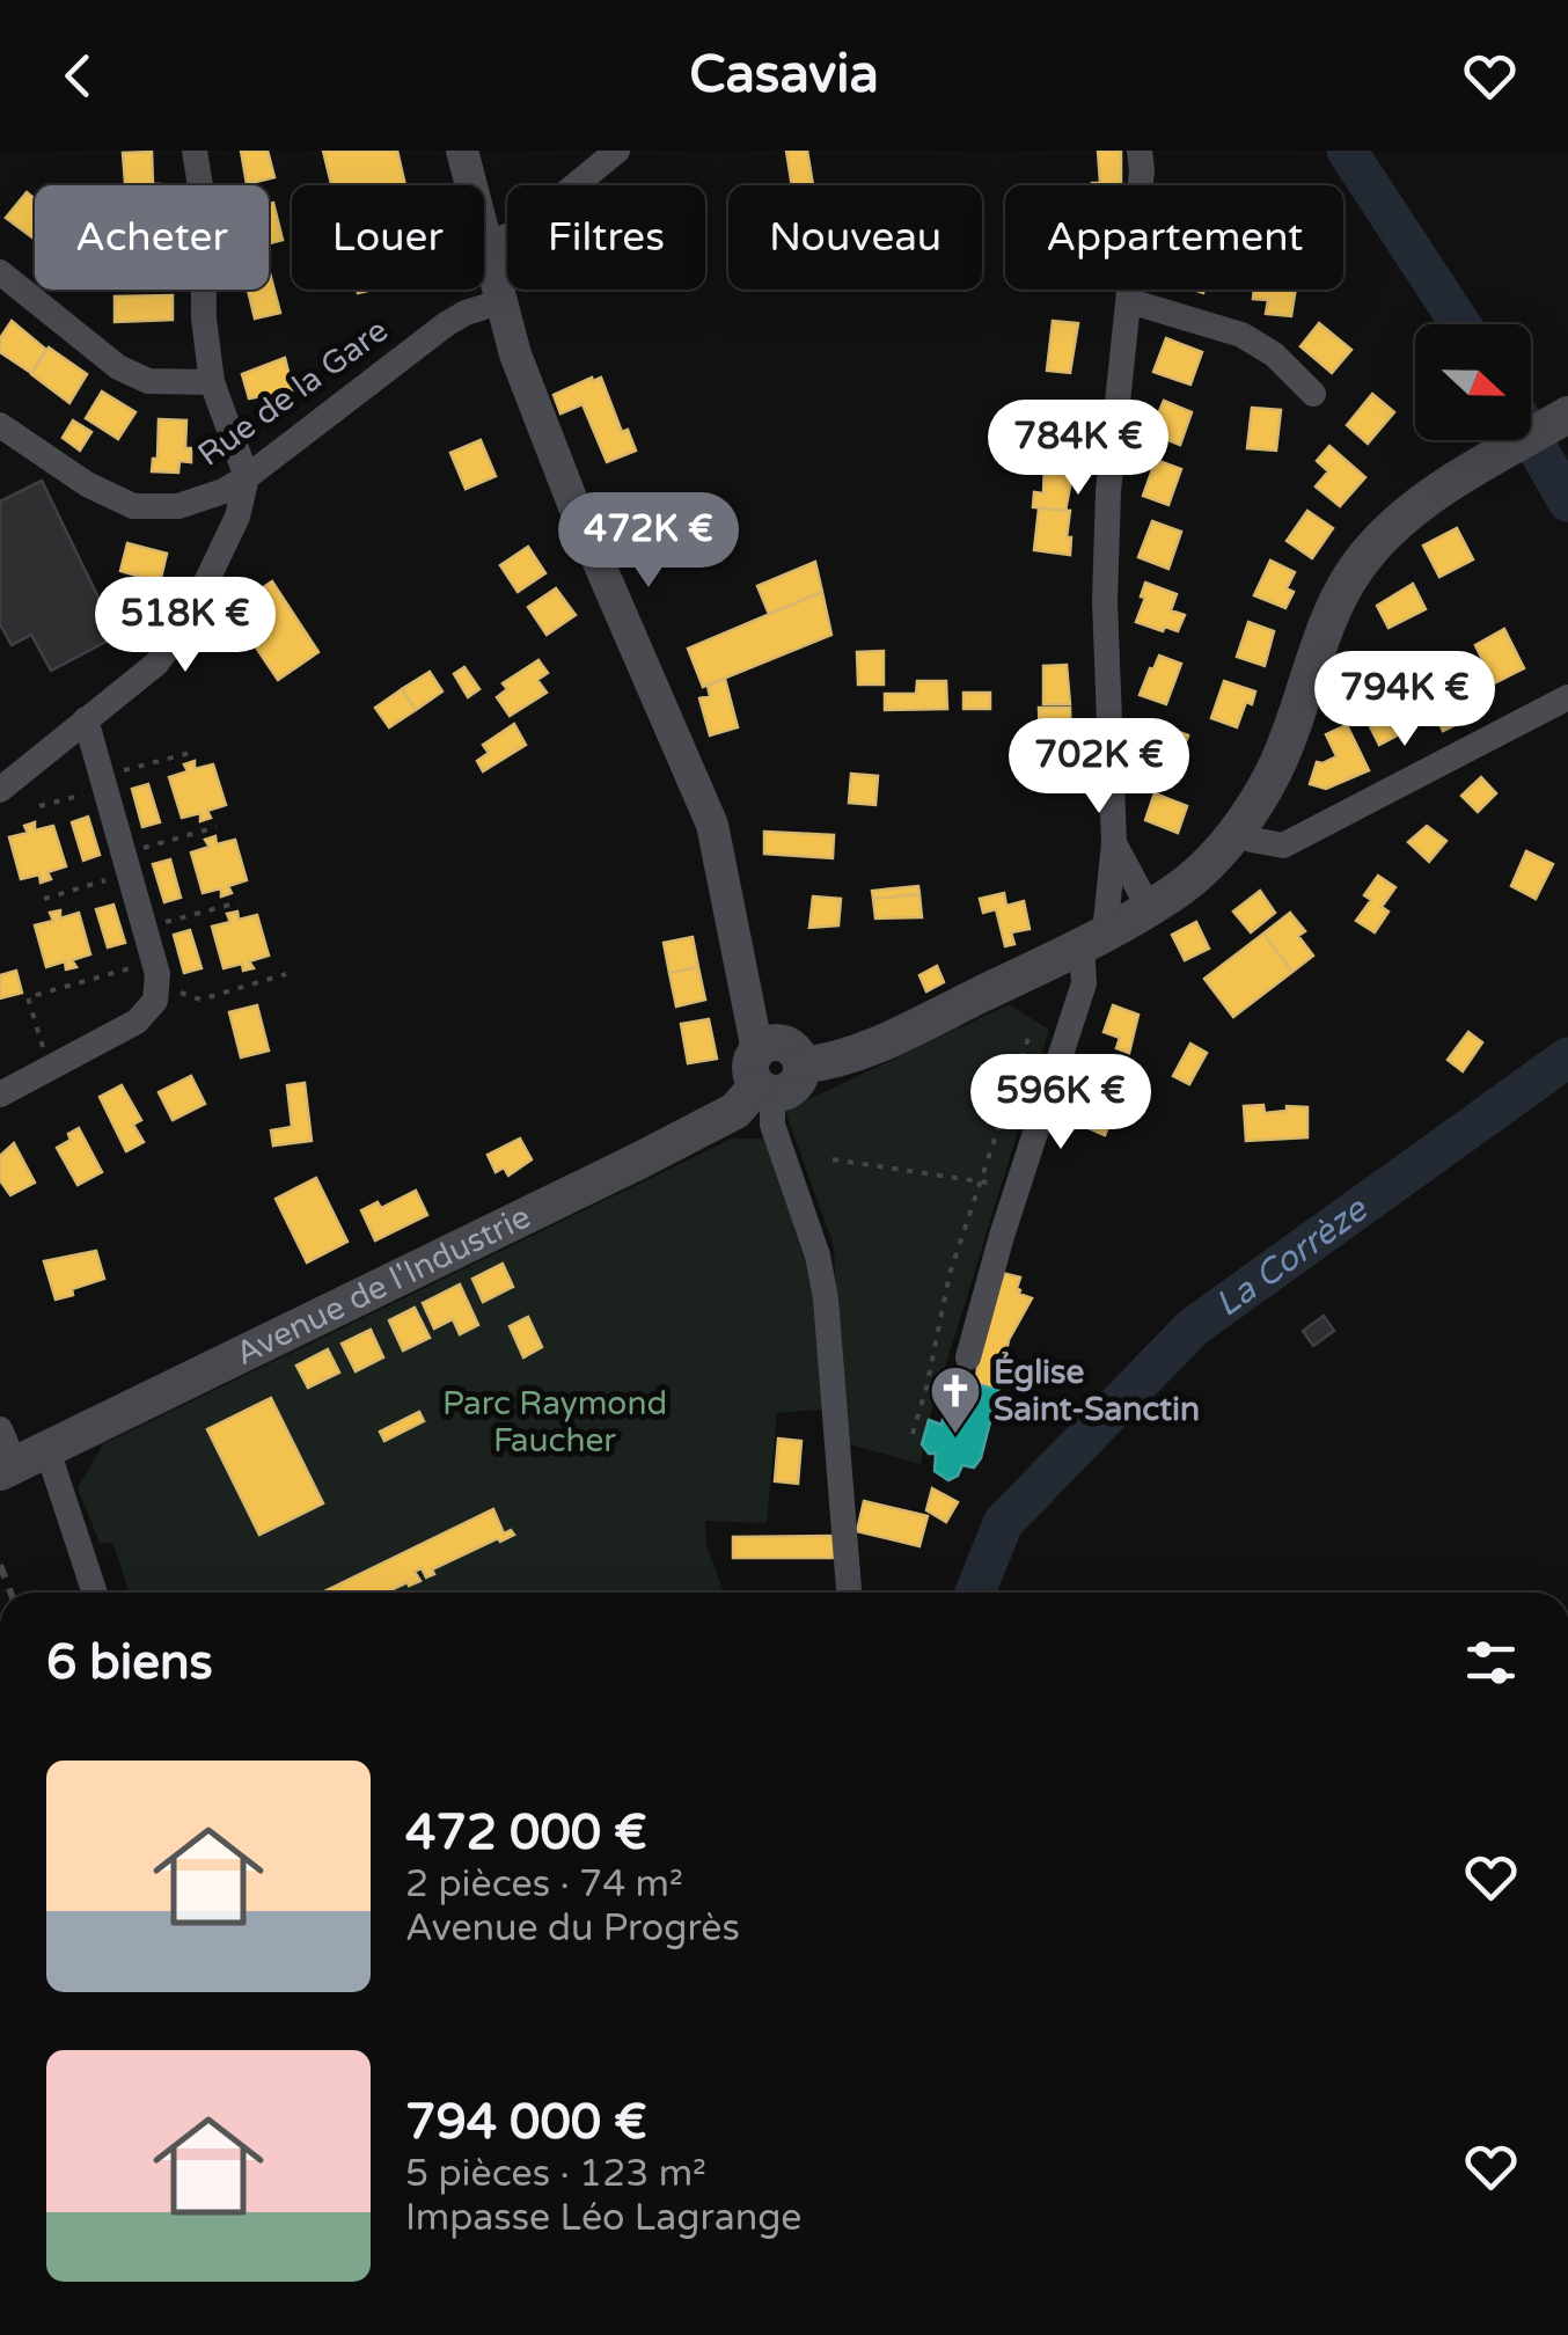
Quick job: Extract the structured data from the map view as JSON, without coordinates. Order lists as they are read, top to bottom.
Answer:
{
  "streets": {
    "main road": ["Avenue de l'Industrie"],
    "street": ["Rue de la Gare"]
  },
  "water": ["La Corrèze"],
  "parks": ["Parc Raymond Faucher"],
  "places": {
    "church": ["Église Saint-Sanctin"]
  },
  "north": "right",
  "page": {
    "header": "Casavia",
    "chip": [
      "Acheter",
      "Louer",
      "Filtres",
      "Nouveau",
      "Appartement"
    ],
    "price": [
      "784K €",
      "472K €",
      "518K €",
      "794K €",
      "702K €",
      "596K €"
    ],
    "heading": "6 biens",
    "list": [
      {
        "name": "472 000 €",
        "note": "2 pièces · 74 m² · Avenue du Progrès"
      },
      {
        "name": "794 000 €",
        "note": "5 pièces · 123 m² · Impasse Léo Lagrange"
      }
    ]
  }
}
